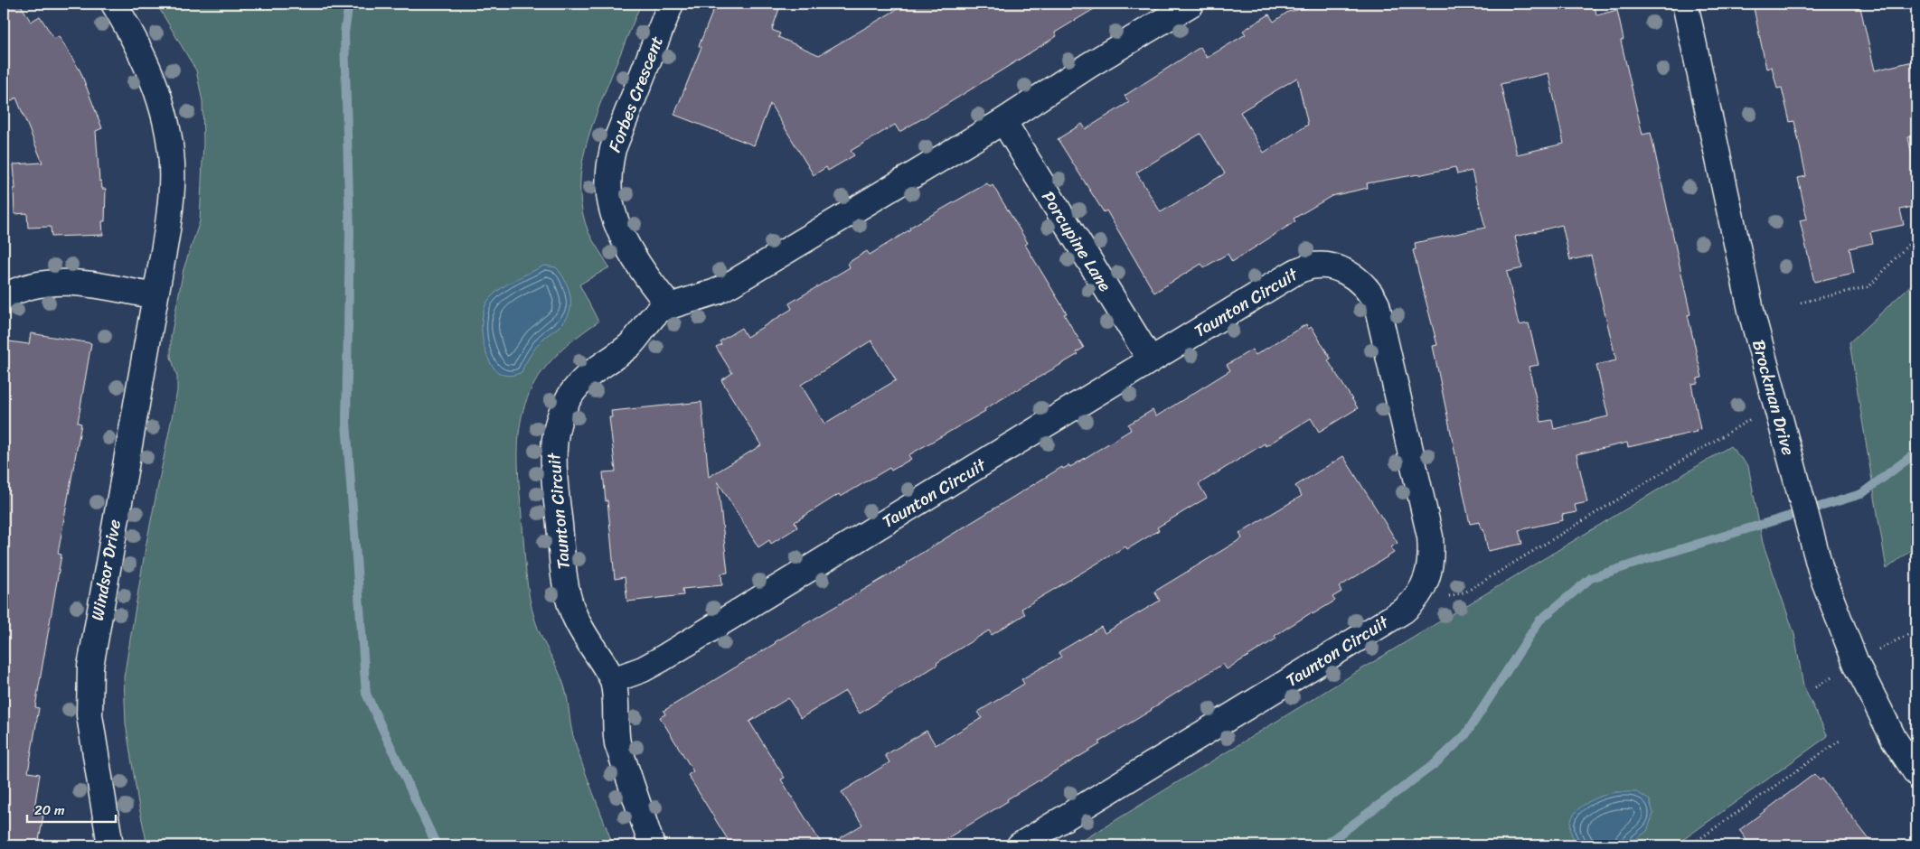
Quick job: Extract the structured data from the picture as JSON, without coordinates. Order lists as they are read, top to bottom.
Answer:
{
  "streets": {
    "street": [
      "Forbes Crescent",
      "Porcupine Lane",
      "Taunton Circuit",
      "Brockman Drive",
      "Windsor Drive"
    ]
  },
  "crossings": [
    ["Forbes Crescent", "Taunton Circuit"],
    ["Porcupine Lane", "Taunton Circuit"]
  ],
  "scale_bar": "20 m"
}
